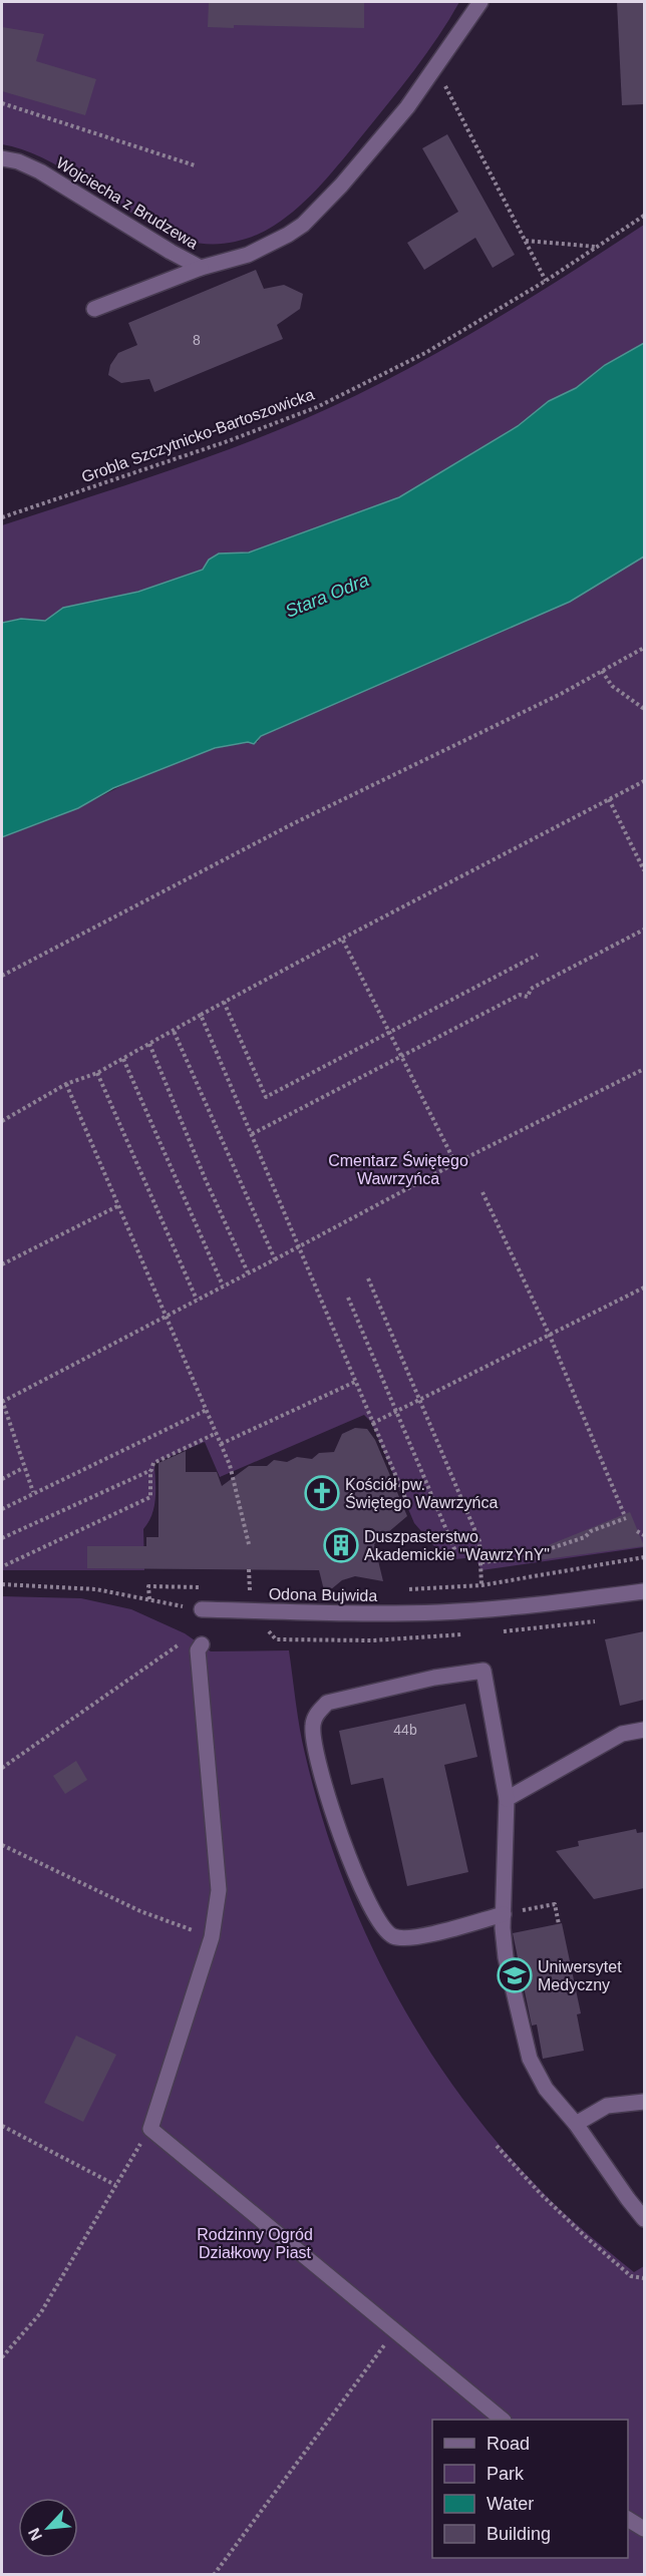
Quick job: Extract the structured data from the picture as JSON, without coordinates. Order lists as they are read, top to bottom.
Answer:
{
  "streets": {
    "street": ["Wojciecha z Brudzewa", "Odona Bujwida"],
    "path": ["Grobla Szczytnicko-Bartoszowicka"]
  },
  "water": ["Stara Odra"],
  "parks": ["Cmentarz Świętego Wawrzyńca", "Rodzinny Ogród Działkowy Piast"],
  "places": {
    "church": ["Kościół pw. Świętego Wawrzyńca"],
    "building": ["Duszpasterstwo Akademickie \"WawrzYnY\""],
    "school or university": ["Uniwersytet Medyczny"]
  },
  "house_numbers": ["8", "44b"],
  "legend": [
    "Road",
    "Park",
    "Water",
    "Building"
  ],
  "north": "bottom left"
}
